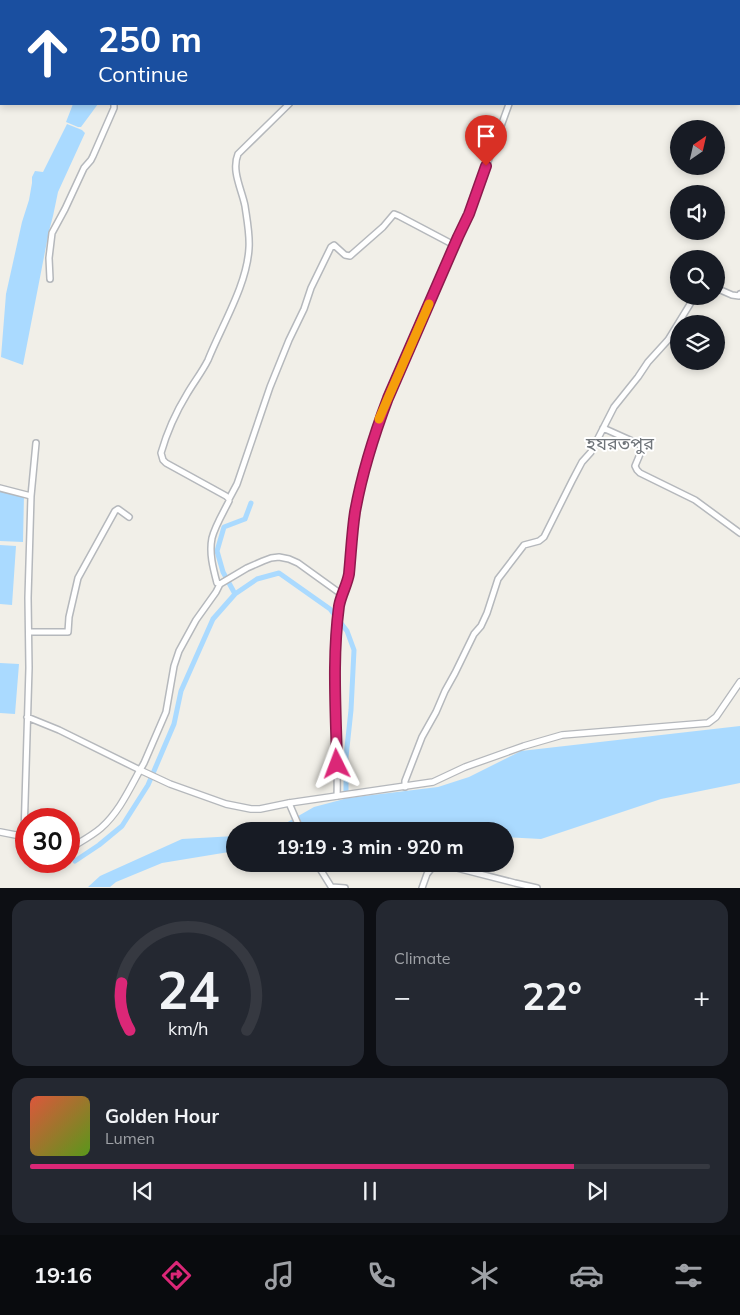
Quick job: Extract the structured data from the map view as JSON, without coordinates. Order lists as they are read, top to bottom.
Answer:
{
  "districts": ["হযরতপুর"],
  "north": "top right",
  "page": {
    "turn": ["250 m", "Continue"],
    "limit": "30",
    "trip": "19:19 · 3 min · 920 m",
    "tile": "Climate",
    "heat": ["−", "22°", "+"],
    "song": ["Golden Hour", "Lumen"],
    "tabs": "19:16",
    "gauge": ["24", "km/h"]
  }
}
